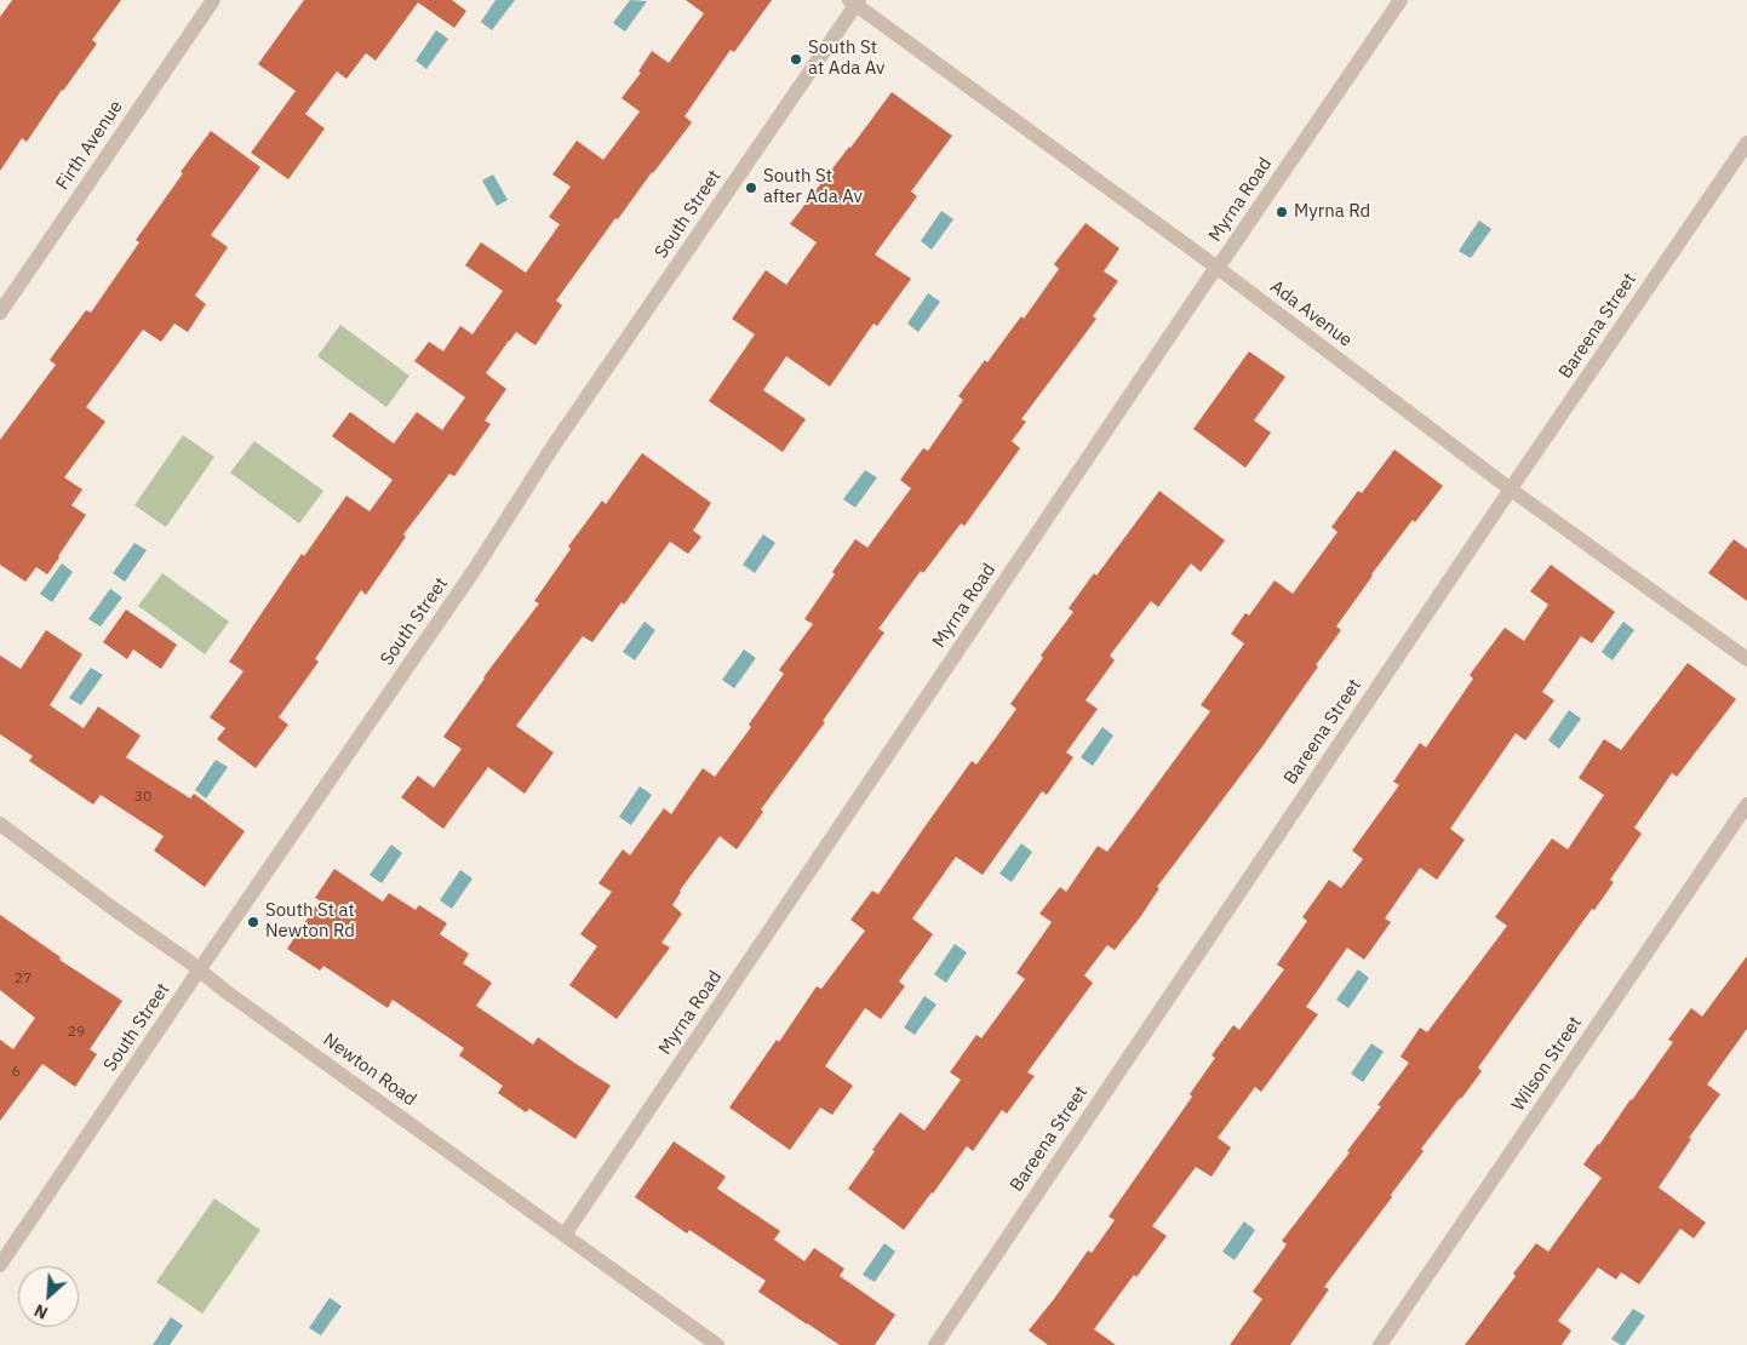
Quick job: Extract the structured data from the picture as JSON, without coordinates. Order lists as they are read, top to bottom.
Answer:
{
  "streets": {
    "street": [
      "Firth Avenue",
      "Myrna Road",
      "South Street",
      "Ada Avenue",
      "Bareena Street",
      "Wilson Street",
      "Newton Road"
    ]
  },
  "crossings": [
    ["Myrna Road", "Ada Avenue"],
    ["Myrna Road", "Newton Road"],
    ["South Street", "Ada Avenue"],
    ["South Street", "Newton Road"],
    ["Ada Avenue", "Bareena Street"]
  ],
  "places": [
    "South St at Ada Av",
    "South St after Ada Av",
    "Myrna Rd",
    "South St at Newton Rd"
  ],
  "house_numbers": [
    "30",
    "27",
    "29",
    "6"
  ],
  "north": "bottom left"
}
